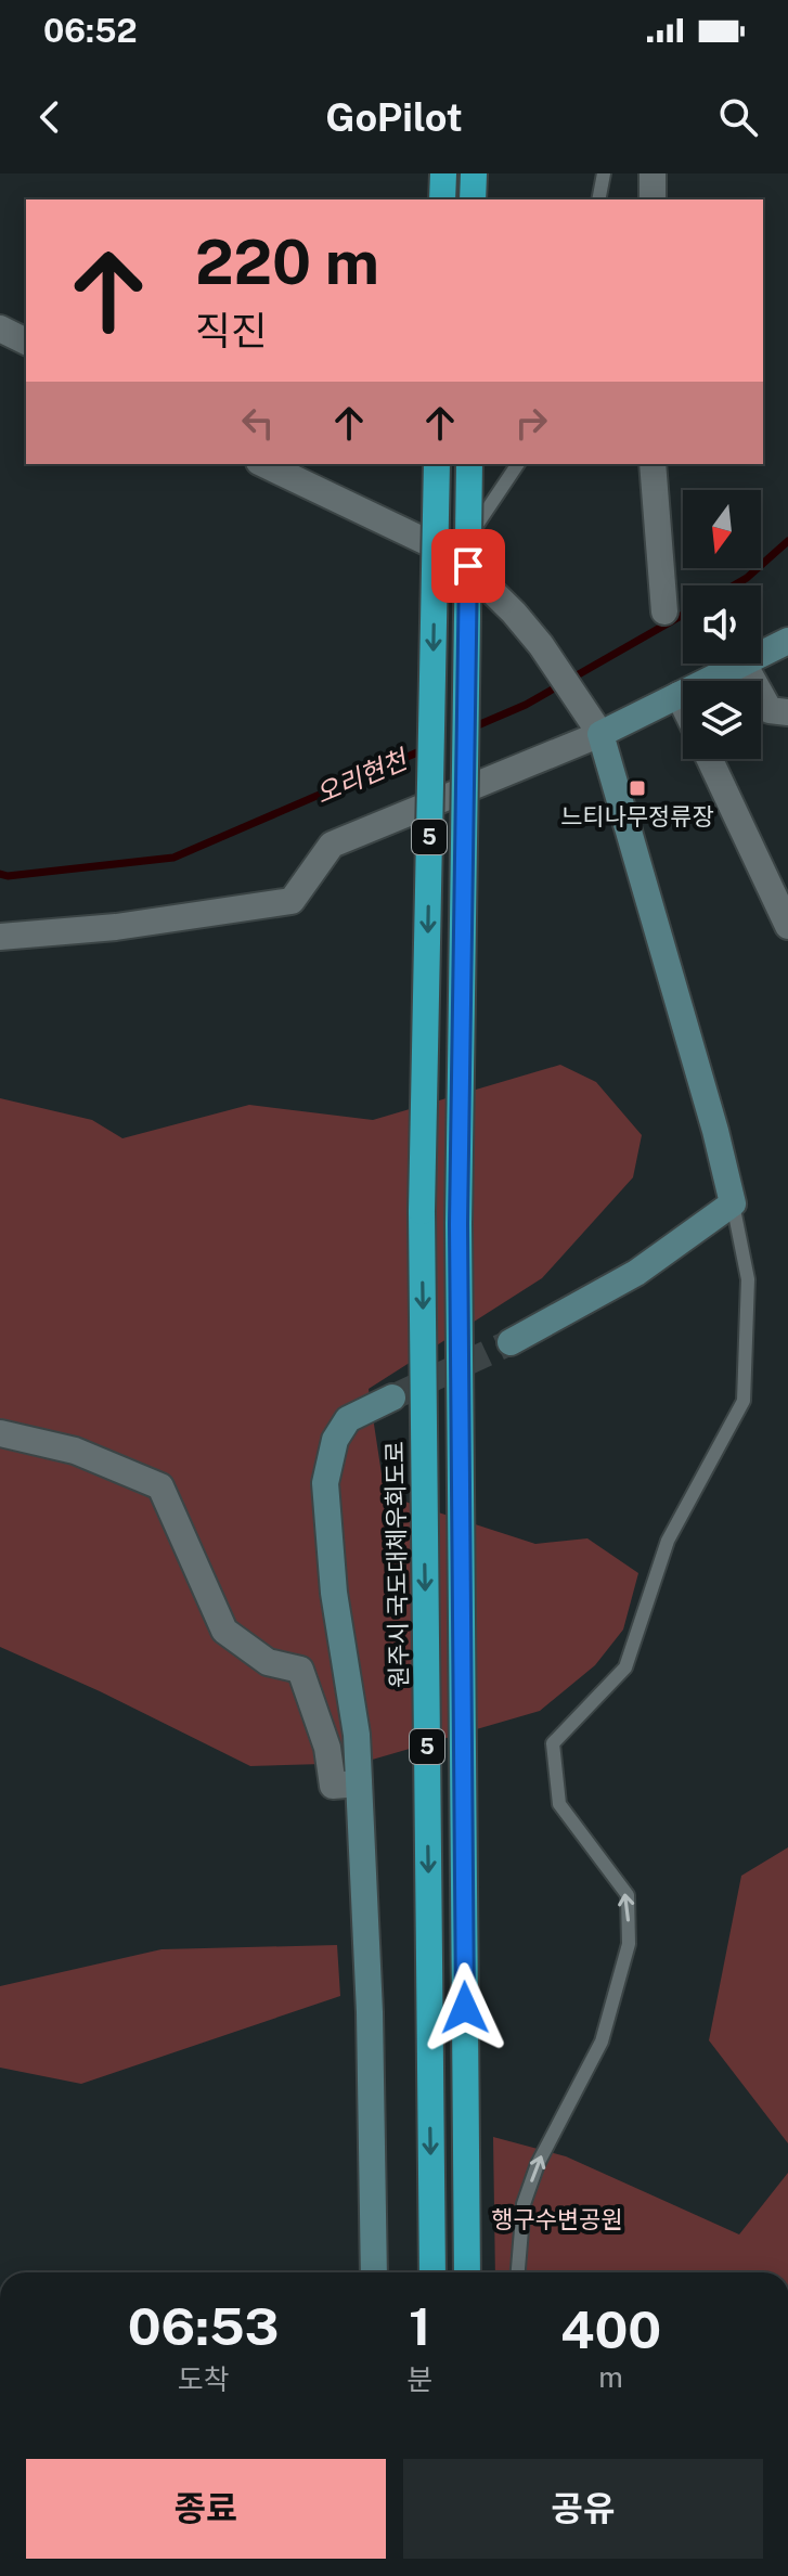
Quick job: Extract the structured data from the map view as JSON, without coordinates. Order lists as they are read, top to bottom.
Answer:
{
  "streets": {
    "highway": ["5", "원주시 국도대체우회도로"]
  },
  "water": ["오리현천"],
  "parks": ["행구수변공원"],
  "places": {
    "transit": ["느티나무정류장"]
  },
  "north": "bottom",
  "page": {
    "status": "06:52",
    "header": "GoPilot",
    "turn": ["220 m", "직진"],
    "eta": [
      "06:53",
      "도착",
      "1",
      "분",
      "400",
      "m"
    ],
    "buttons": ["종료", "공유"]
  }
}
